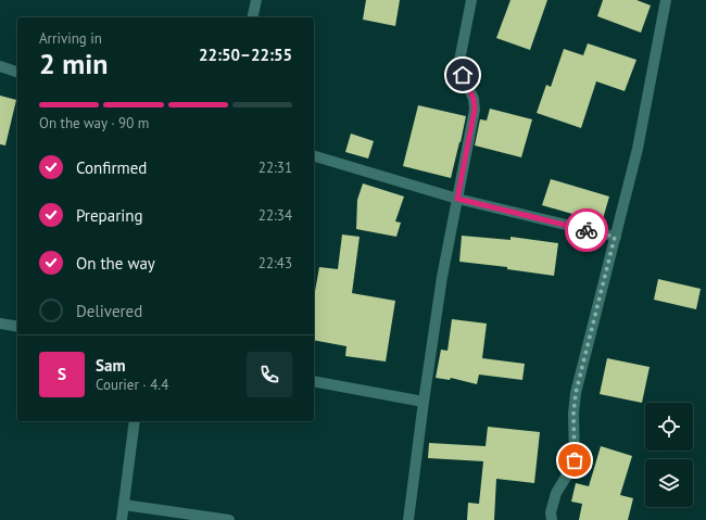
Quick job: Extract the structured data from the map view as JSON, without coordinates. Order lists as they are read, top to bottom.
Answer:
{
  "page": {
    "heading": ["2 min", "Arriving in", "22:50–22:55"],
    "panel": ["Sam", "Courier · 4.4"],
    "bar": "On the way · 90 m",
    "list": [
      ["Confirmed", "22:31"],
      ["Preparing", "22:34"],
      ["On the way", "22:43"],
      "Delivered"
    ],
    "round": "S"
  }
}
